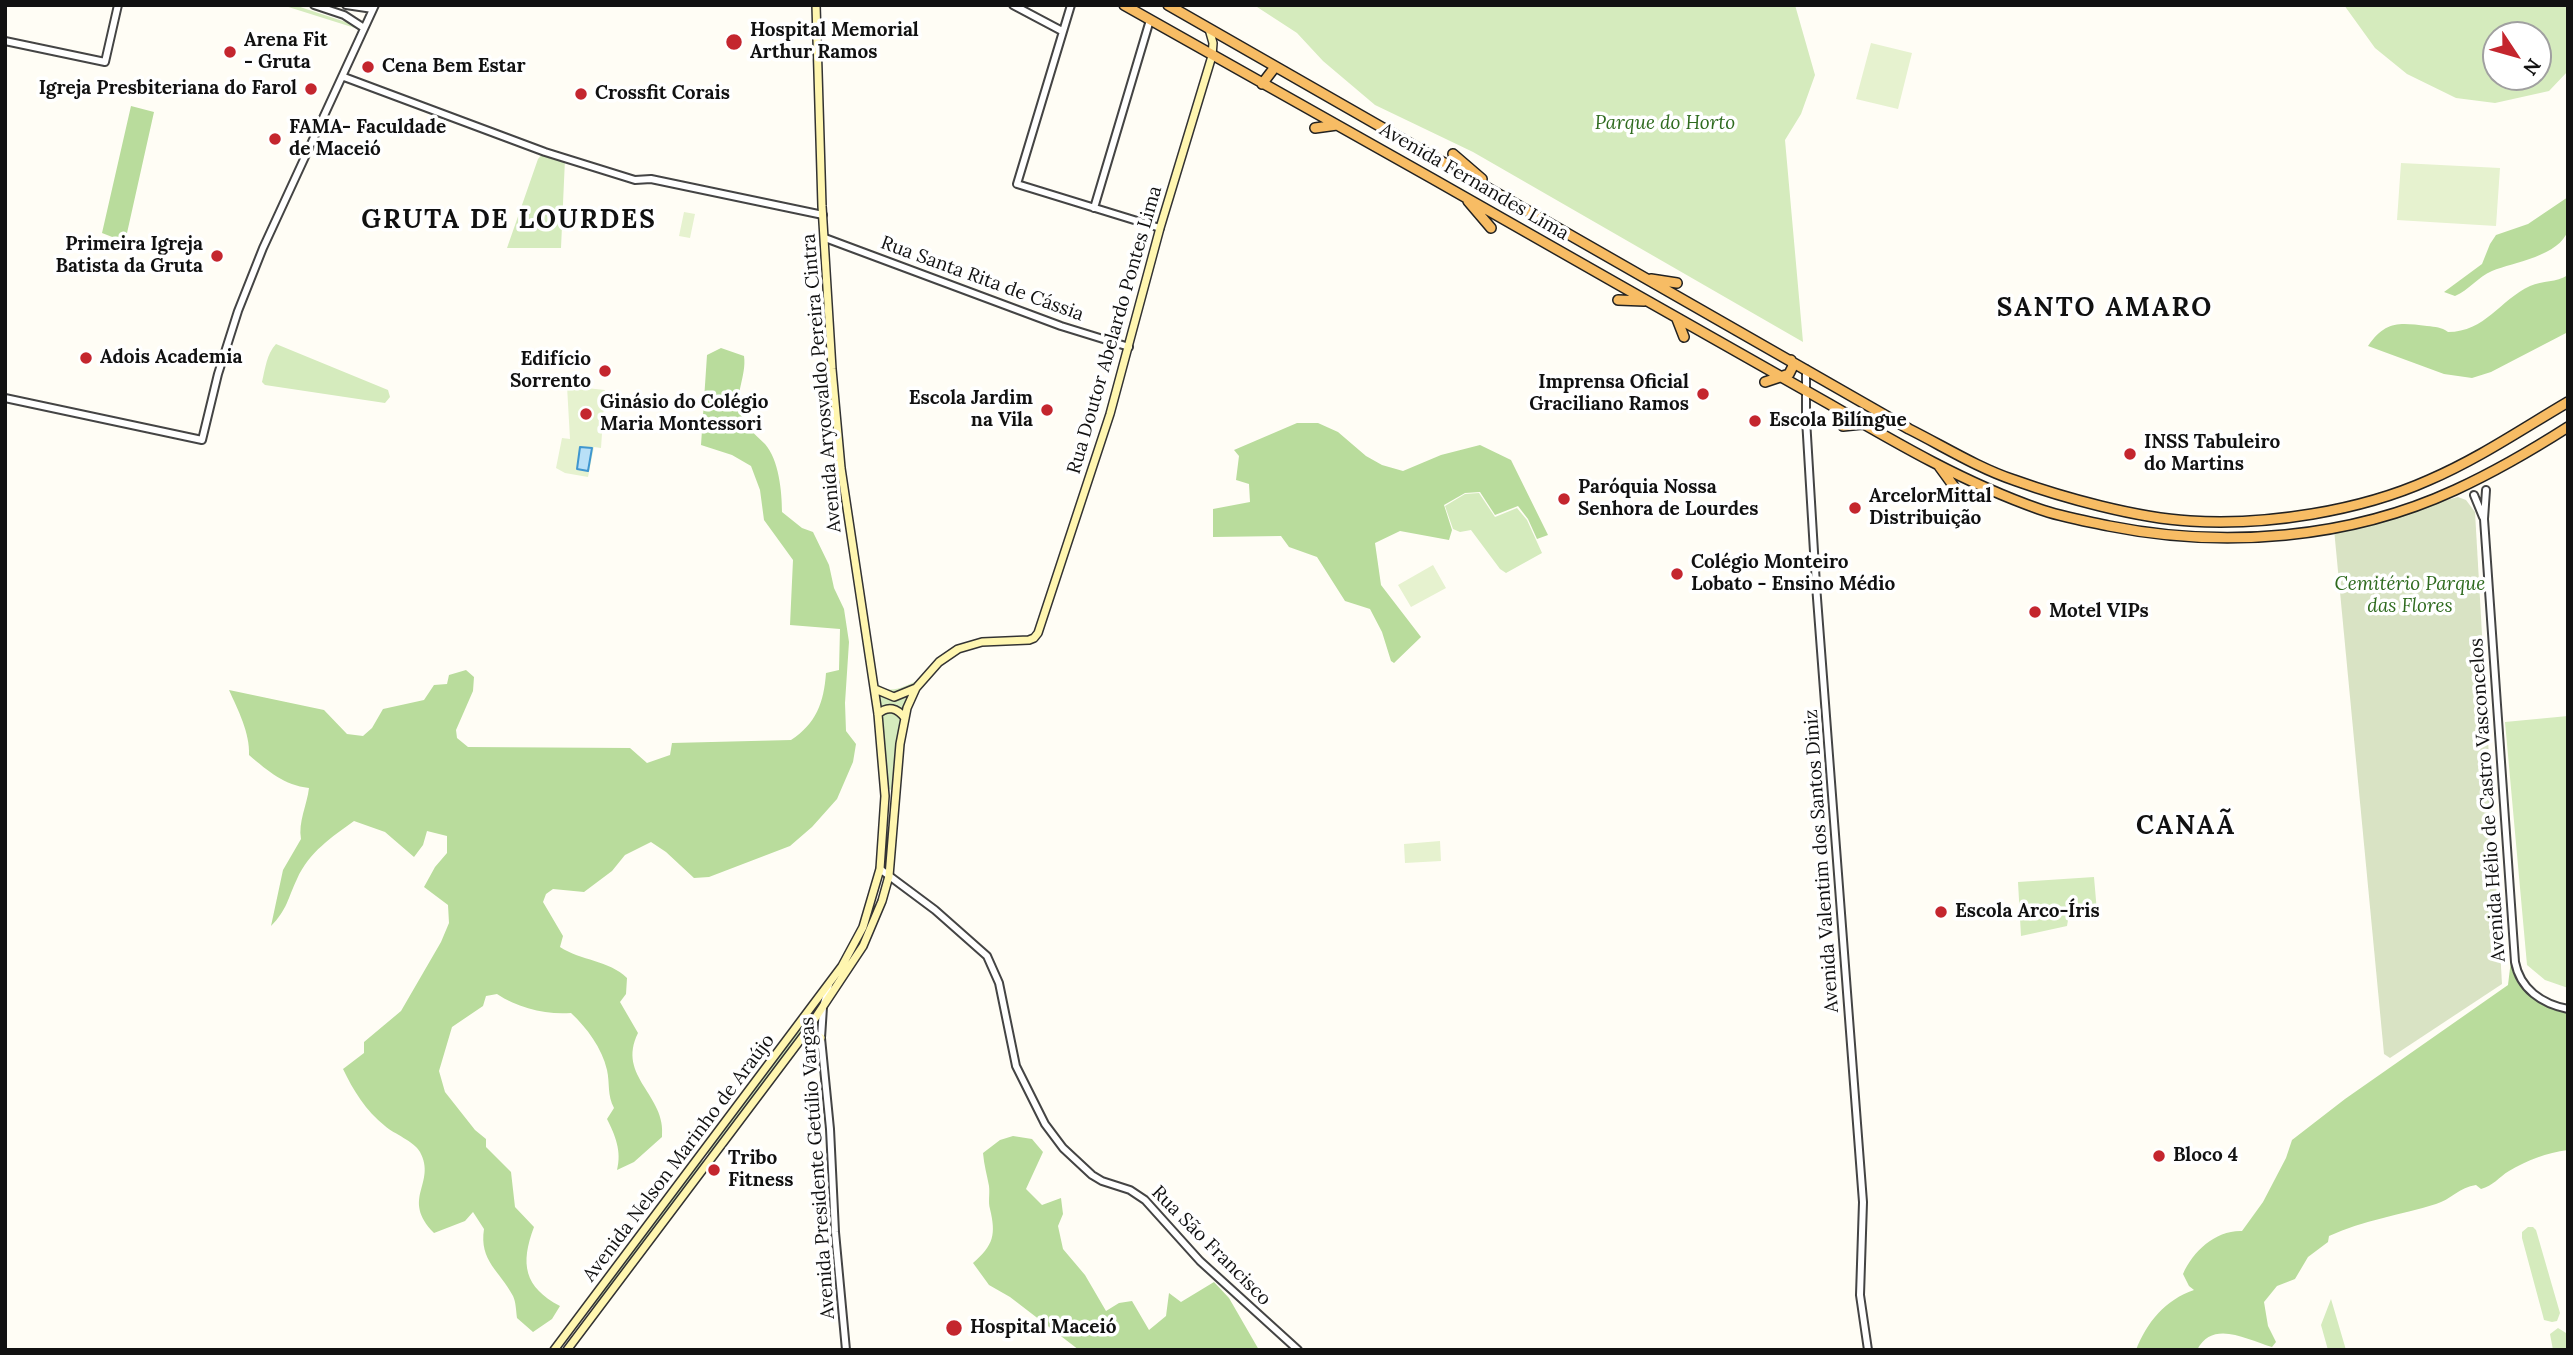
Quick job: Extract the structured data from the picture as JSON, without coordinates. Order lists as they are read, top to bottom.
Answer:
{
  "streets": {
    "highway": ["Avenida Fernandes Lima"],
    "main road": ["Rua Doutor Abelardo Pontes Lima", "Avenida Aryosvaldo Pereira Cintra", "Avenida Nelson Marinho de Araújo"],
    "street": [
      "Rua Santa Rita de Cássia",
      "Avenida Hélio de Castro Vasconcelos",
      "Avenida Valentim dos Santos Diniz",
      "Avenida Presidente Getúlio Vargas",
      "Rua São Francisco"
    ]
  },
  "crossings": [
    ["Avenida Fernandes Lima", "Rua Doutor Abelardo Pontes Lima"],
    ["Avenida Fernandes Lima", "Avenida Valentim dos Santos Diniz"],
    ["Rua Santa Rita de Cássia", "Rua Doutor Abelardo Pontes Lima"],
    ["Rua Santa Rita de Cássia", "Avenida Aryosvaldo Pereira Cintra"],
    ["Rua Doutor Abelardo Pontes Lima", "Avenida Nelson Marinho de Araújo"],
    ["Avenida Aryosvaldo Pereira Cintra", "Avenida Nelson Marinho de Araújo"],
    ["Avenida Aryosvaldo Pereira Cintra", "Rua São Francisco"],
    ["Avenida Nelson Marinho de Araújo", "Avenida Presidente Getúlio Vargas"],
    ["Avenida Nelson Marinho de Araújo", "Rua São Francisco"]
  ],
  "districts": ["GRUTA DE LOURDES", "SANTO AMARO", "CANAÃ"],
  "parks": ["Parque do Horto", "Cemitério Parque das Flores"],
  "places": [
    "Hospital Memorial Arthur Ramos",
    "Arena Fit - Gruta",
    "Cena Bem Estar",
    "Igreja Presbiteriana do Farol",
    "Crossfit Corais",
    "FAMA- Faculdade de Maceió",
    "Primeira Igreja Batista da Gruta",
    "Adois Academia",
    "Edifício Sorrento",
    "Imprensa Oficial Graciliano Ramos",
    "Escola Jardim na Vila",
    "Ginásio do Colégio Maria Montessori",
    "Escola Bilíngue",
    "INSS Tabuleiro do Martins",
    "Paróquia Nossa Senhora de Lourdes",
    "ArcelorMittal Distribuição",
    "Colégio Monteiro Lobato - Ensino Médio",
    "Motel VIPs",
    "Escola Arco-Íris",
    "Bloco 4",
    "Tribo Fitness",
    "Hospital Maceió"
  ],
  "north": "bottom right"
}
